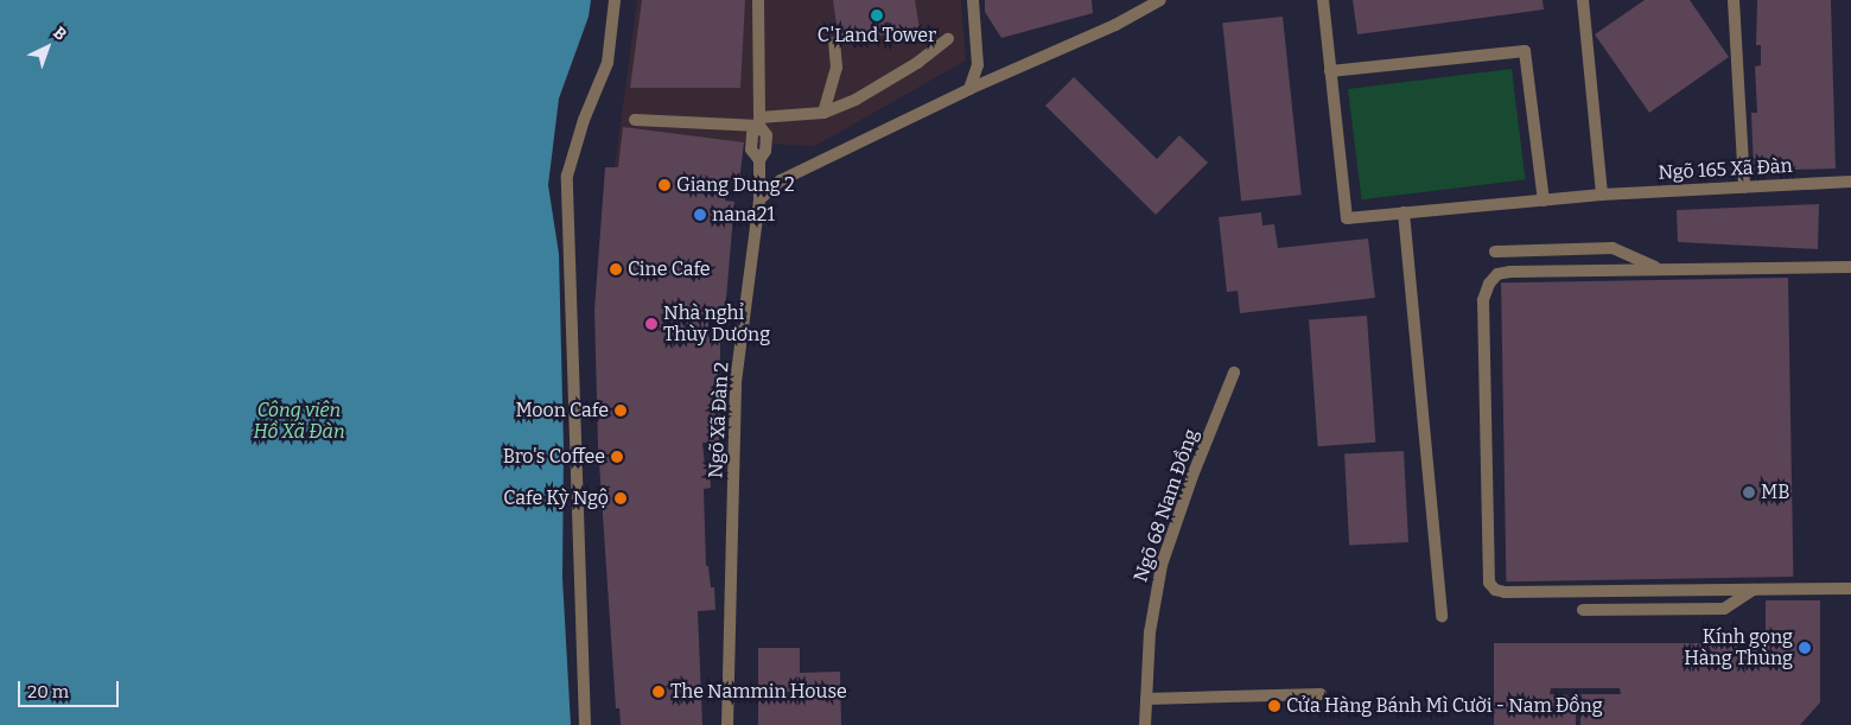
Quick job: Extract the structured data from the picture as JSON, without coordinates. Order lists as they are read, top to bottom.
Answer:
{
  "streets": {
    "street": ["Ngõ 165 Xã Đàn", "Ngõ Xã Đàn 2", "Ngõ 68 Nam Đồng"]
  },
  "parks": ["Công viên Hồ Xã Đàn"],
  "places": [
    "C'Land Tower",
    "Giang Dung 2",
    "nana21",
    "Cine Cafe",
    "Nhà nghỉ Thùy Dương",
    "Moon Cafe",
    "Bro's Coffee",
    "MB",
    "Cafe Kỳ Ngộ",
    "Kính gọng Hàng Thùng",
    "The Nammin House",
    "Cửa Hàng Bánh Mì Cười - Nam Đồng"
  ],
  "scale_bar": "20 m",
  "north": "top right"
}
